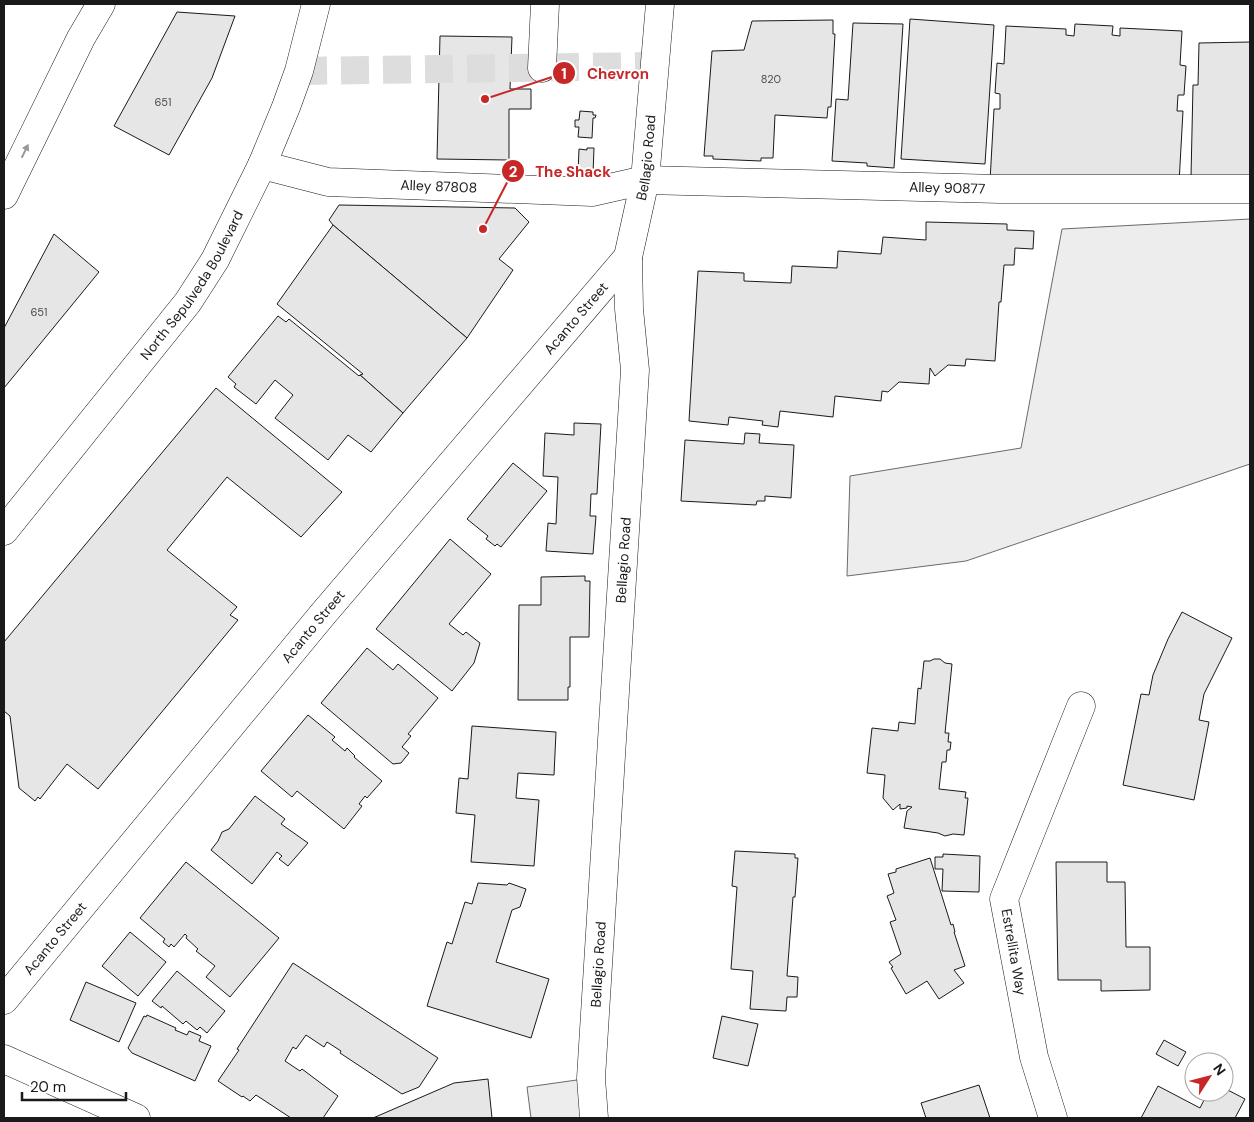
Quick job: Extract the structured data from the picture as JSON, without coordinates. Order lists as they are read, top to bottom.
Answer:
{
  "streets": {
    "main road": [
      "Bellagio Road",
      "Alley 87808",
      "Alley 90877",
      "North Sepulveda Boulevard",
      "Acanto Street",
      "Estrellita Way"
    ]
  },
  "crossings": [
    ["Bellagio Road", "Alley 87808"],
    ["Bellagio Road", "Alley 90877"],
    ["Bellagio Road", "Acanto Street"],
    ["Alley 87808", "Alley 90877"],
    ["Alley 87808", "North Sepulveda Boulevard"]
  ],
  "places": ["Chevron", "The Shack"],
  "house_numbers": ["820", "651", "651"],
  "scale_bar": "20 m",
  "north": "top right"
}
